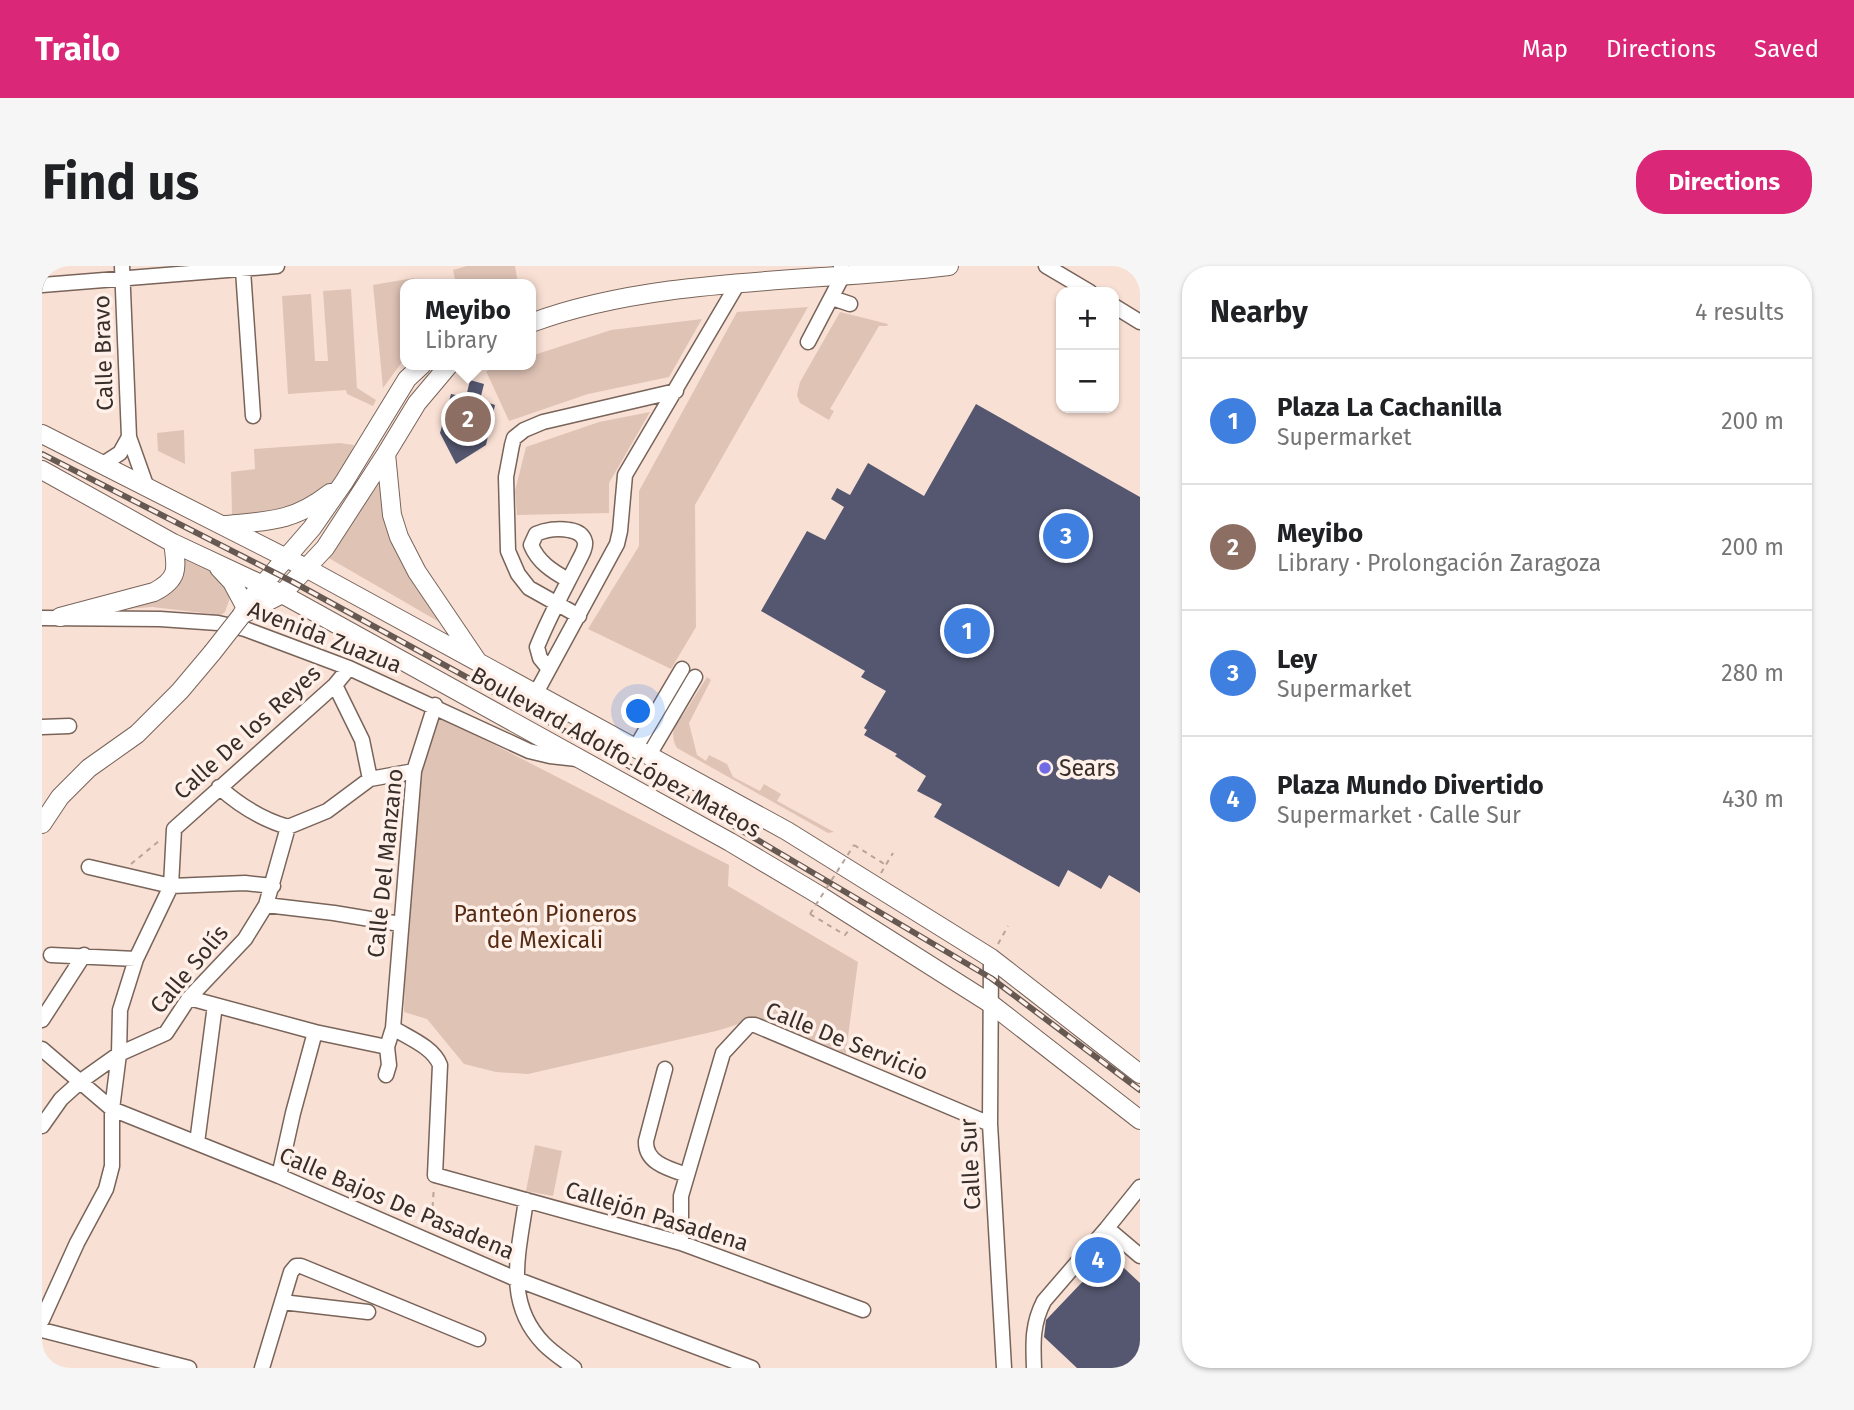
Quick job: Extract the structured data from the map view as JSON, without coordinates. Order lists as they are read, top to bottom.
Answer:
{
  "streets": {
    "main road": ["Boulevard Adolfo López Mateos"],
    "street": [
      "Calle Bravo",
      "Avenida Zuazua",
      "Calle De los Reyes",
      "Calle Del Manzano",
      "Calle Solís",
      "Calle De Servicio",
      "Calle Sur",
      "Calle Bajos De Pasadena",
      "Callejón Pasadena"
    ]
  },
  "crossings": [
    ["Calle Bravo", "Boulevard Adolfo López Mateos"],
    ["Avenida Zuazua", "Calle De los Reyes"],
    ["Avenida Zuazua", "Boulevard Adolfo López Mateos"],
    ["Avenida Zuazua", "Calle Del Manzano"],
    ["Calle De los Reyes", "Calle Solís"],
    ["Calle De los Reyes", "Calle Bajos De Pasadena"],
    ["Boulevard Adolfo López Mateos", "Calle Sur"],
    ["Calle Solís", "Calle Bajos De Pasadena"],
    ["Calle De Servicio", "Calle Sur"],
    ["Calle De Servicio", "Callejón Pasadena"]
  ],
  "parks": ["Panteón Pioneros de Mexicali"],
  "places": ["Sears"],
  "page": {
    "header": "Trailo",
    "nav": ["Map", "Directions", "Saved"],
    "buttons": "Directions",
    "title": "Find us",
    "heading": ["Nearby", "4 results"],
    "popup": ["Meyibo", "Library"],
    "map_buttons": ["+", "−"],
    "list": [
      {
        "mark": "1",
        "name": "Plaza La Cachanilla",
        "note": "Supermarket",
        "value": "200 m"
      },
      {
        "mark": "2",
        "name": "Meyibo",
        "note": "Library · Prolongación Zaragoza",
        "value": "200 m"
      },
      {
        "mark": "3",
        "name": "Ley",
        "note": "Supermarket",
        "value": "280 m"
      },
      {
        "mark": "4",
        "name": "Plaza Mundo Divertido",
        "note": "Supermarket · Calle Sur",
        "value": "430 m"
      }
    ],
    "pins": [
      "2",
      "3",
      "1",
      "4"
    ]
  }
}
